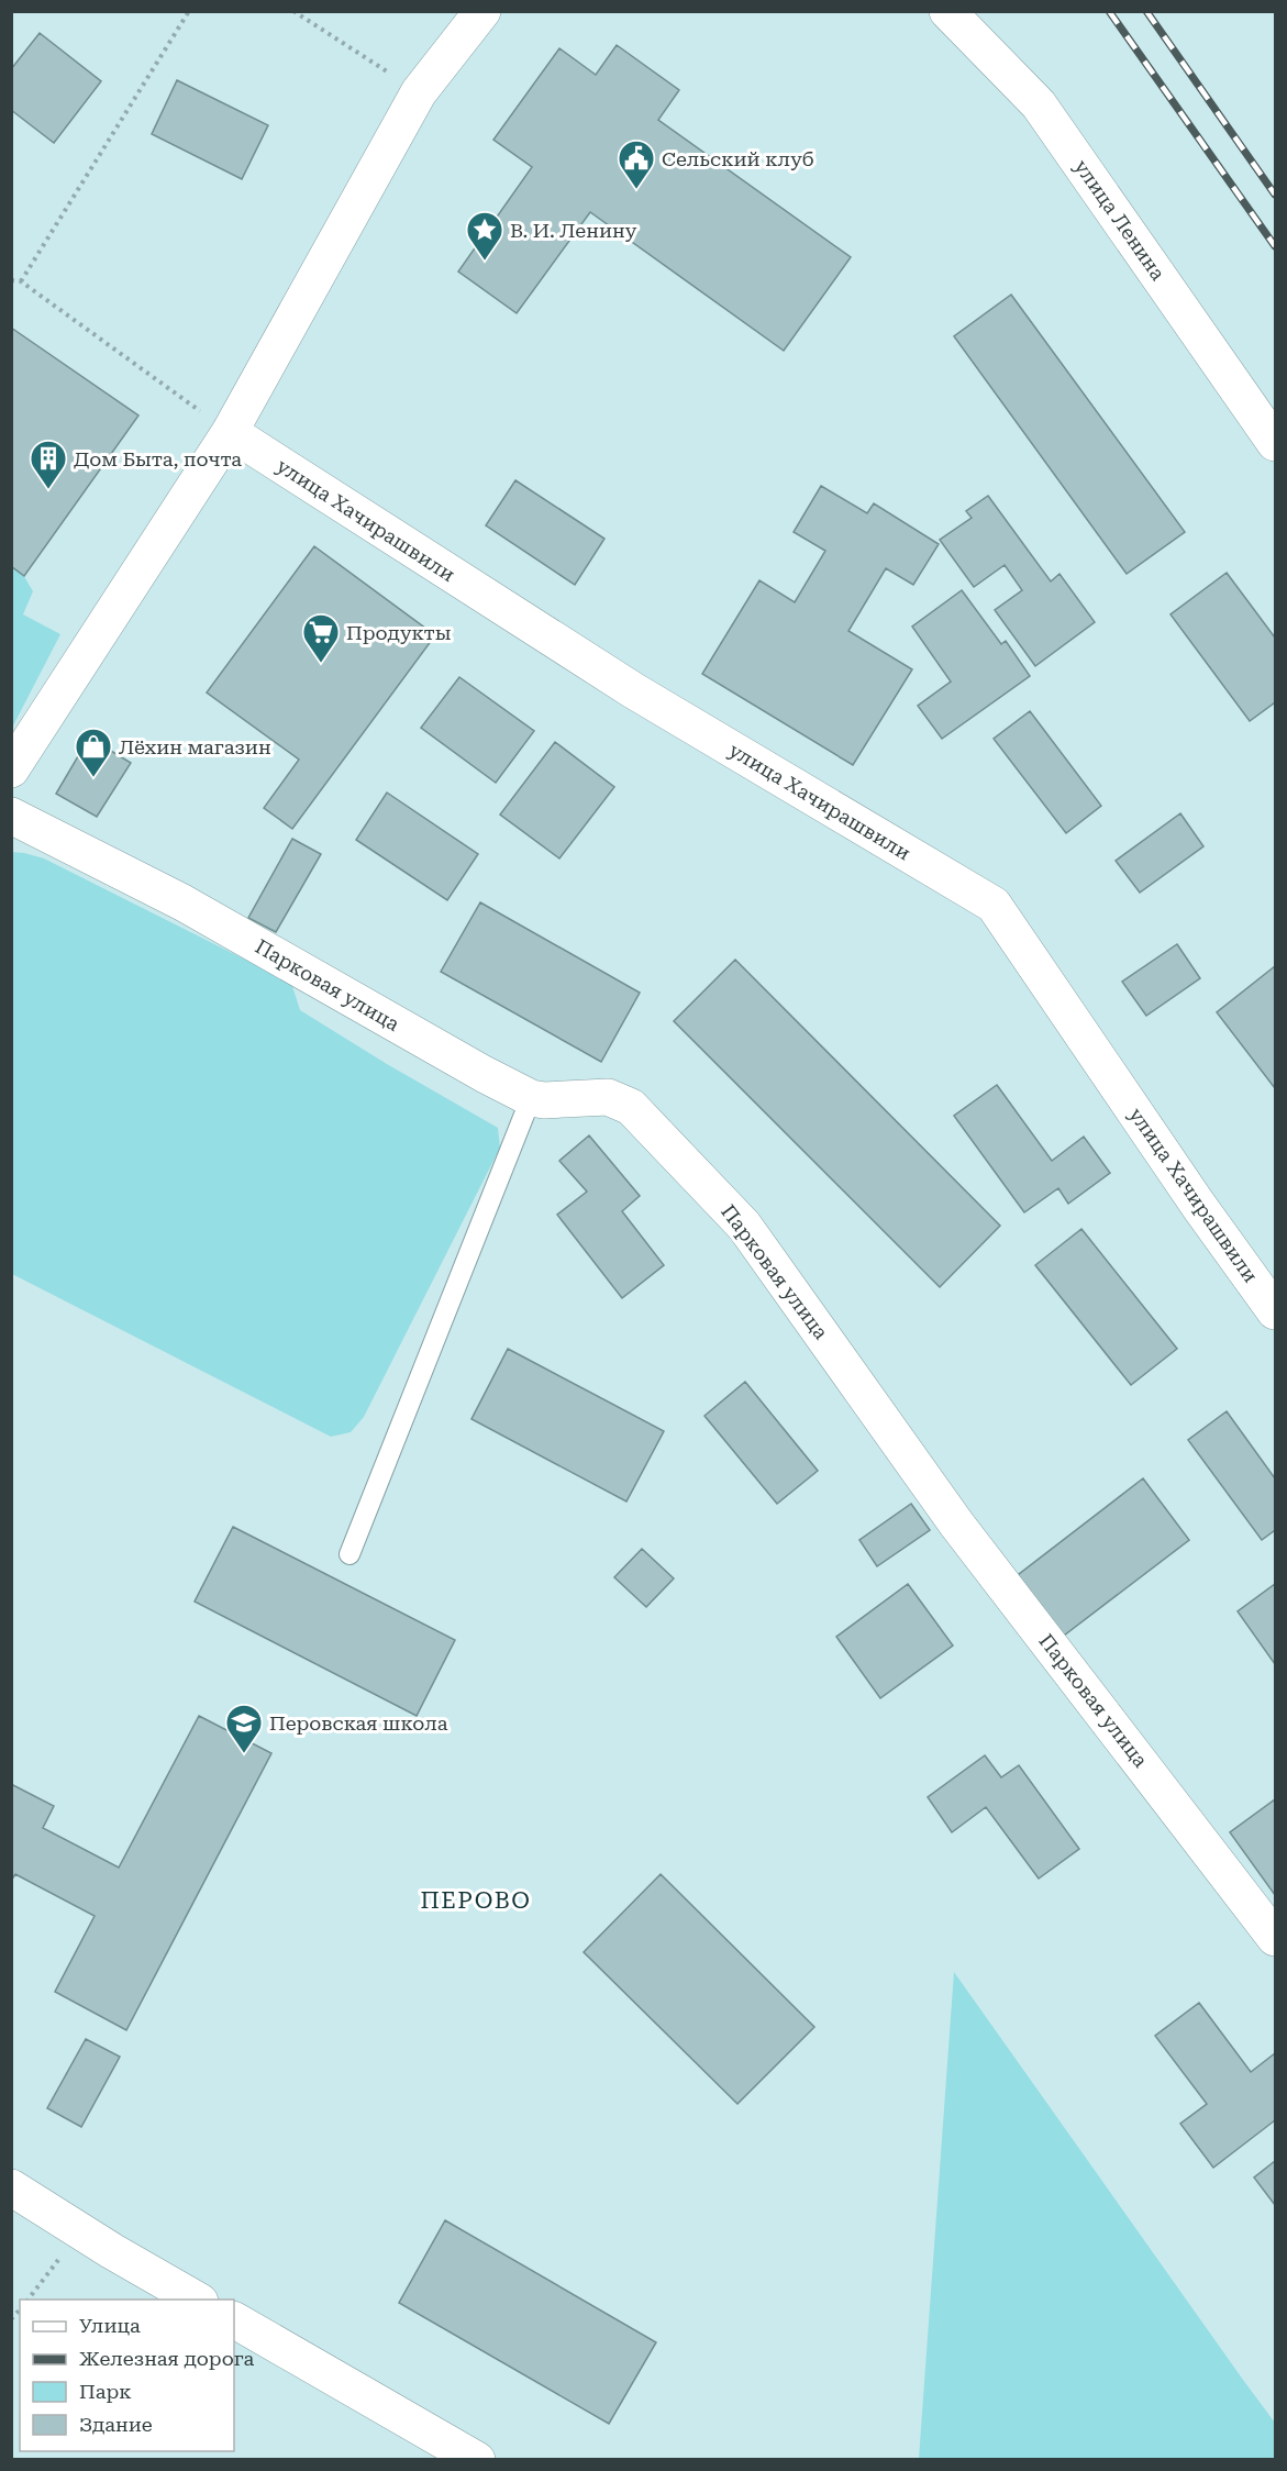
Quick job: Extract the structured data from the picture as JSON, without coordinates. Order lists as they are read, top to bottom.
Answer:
{
  "streets": {
    "street": ["улица Ленина", "улица Хачирашвили", "Парковая улица"]
  },
  "districts": ["ПЕРОВО"],
  "places": {
    "public building": ["Сельский клуб"],
    "place": ["В. И. Ленину"],
    "building": ["Дом Быта, почта"],
    "supermarket": ["Продукты"],
    "shop": ["Лёхин магазин"],
    "school or university": ["Перовская школа"]
  },
  "legend": [
    "Улица",
    "Железная дорога",
    "Парк",
    "Здание"
  ]
}
